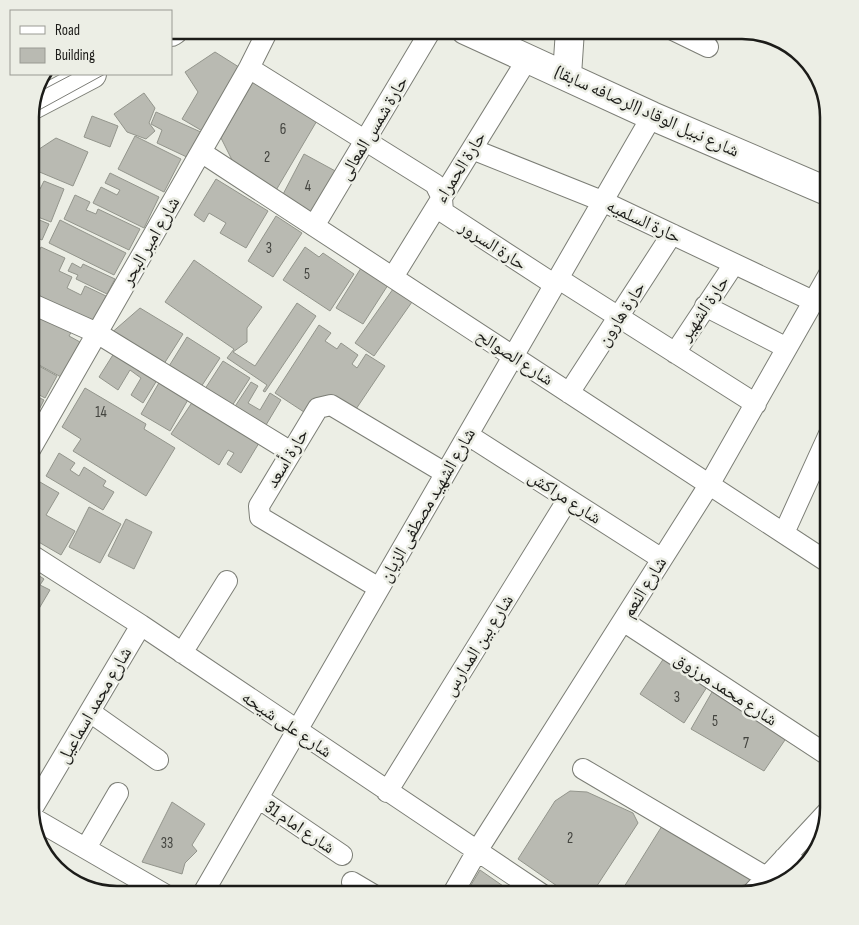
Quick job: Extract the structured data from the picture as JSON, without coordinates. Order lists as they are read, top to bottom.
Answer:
{
  "streets": {
    "main road": ["شارع نبيل الوقاد (الرصافه سابقا)"],
    "street": [
      "حارة شمس المعالى",
      "حارة الحمراء",
      "حارة السلميه",
      "شارع امير البحر",
      "حارة السرور",
      "حارة الشهير",
      "حارة هارون",
      "شارع الصوالح",
      "حارة أسعد",
      "شارع مراكش",
      "شارع الشهيد مصطفى الزيان",
      "شارع النعم",
      "شارع بين المدارس",
      "شارع محمد مرزوق",
      "شارع محمد اسماعيل",
      "شارع على شيحه",
      "شارع امام 31"
    ]
  },
  "crossings": [
    ["شارع نبيل الوقاد (الرصافه سابقا)", "حارة الحمراء"],
    ["شارع نبيل الوقاد (الرصافه سابقا)", "شارع الشهيد مصطفى الزيان"],
    ["حارة شمس المعالى", "حارة السرور"],
    ["حارة شمس المعالى", "شارع الصوالح"],
    ["حارة الحمراء", "حارة السلميه"],
    ["حارة الحمراء", "حارة السرور"],
    ["حارة الحمراء", "شارع الصوالح"],
    ["حارة السلميه", "حارة الشهير"],
    ["حارة السلميه", "حارة هارون"],
    ["حارة السلميه", "شارع الشهيد مصطفى الزيان"],
    ["حارة السلميه", "شارع النعم"],
    ["شارع امير البحر", "حارة السرور"],
    ["شارع امير البحر", "شارع الصوالح"],
    ["حارة السرور", "حارة الشهير"],
    ["حارة السرور", "حارة هارون"],
    ["حارة السرور", "شارع الشهيد مصطفى الزيان"],
    ["حارة السرور", "شارع النعم"],
    ["حارة هارون", "شارع الصوالح"],
    ["شارع الصوالح", "شارع الشهيد مصطفى الزيان"],
    ["شارع الصوالح", "شارع النعم"],
    ["حارة أسعد", "شارع الشهيد مصطفى الزيان"],
    ["شارع مراكش", "شارع الشهيد مصطفى الزيان"],
    ["شارع مراكش", "شارع النعم"],
    ["شارع مراكش", "شارع بين المدارس"],
    ["شارع الشهيد مصطفى الزيان", "شارع على شيحه"],
    ["شارع الشهيد مصطفى الزيان", "شارع امام 31"],
    ["شارع النعم", "شارع محمد مرزوق"],
    ["شارع النعم", "شارع على شيحه"],
    ["شارع بين المدارس", "شارع على شيحه"],
    ["شارع محمد اسماعيل", "شارع على شيحه"]
  ],
  "house_numbers": [
    "6",
    "2",
    "4",
    "3",
    "5",
    "14",
    "3",
    "5",
    "7",
    "2",
    "33"
  ],
  "legend": ["Road", "Building"]
}
